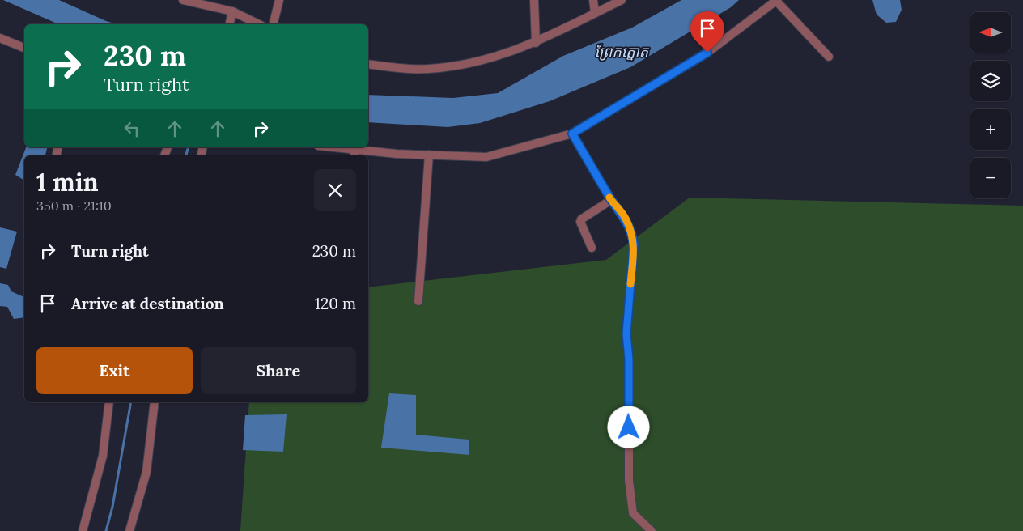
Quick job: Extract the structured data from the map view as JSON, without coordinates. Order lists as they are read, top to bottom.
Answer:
{
  "water": ["ព្រែកត្នោត"],
  "north": "left",
  "page": {
    "map_buttons": ["+", "−"],
    "turn": ["230 m", "Turn right"],
    "heading": ["1 min", "350 m · 21:10"],
    "list": [
      {
        "name": "Turn right",
        "value": "230 m"
      },
      {
        "name": "Arrive at destination",
        "value": "120 m"
      }
    ],
    "buttons": ["Exit", "Share"]
  }
}
